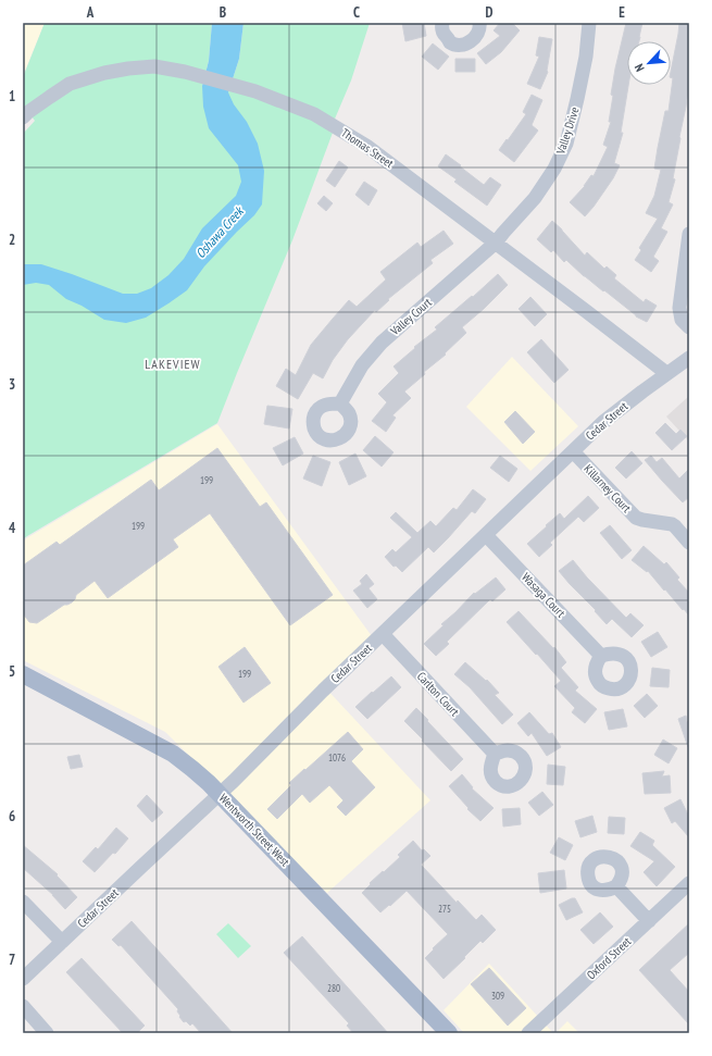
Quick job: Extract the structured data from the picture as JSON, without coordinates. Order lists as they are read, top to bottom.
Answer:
{
  "streets": {
    "main road": ["Wentworth Street West"],
    "street": [
      "Valley Drive",
      "Thomas Street",
      "Valley Court",
      "Cedar Street",
      "Killarney Court",
      "Wasaga Court",
      "Carlton Court",
      "Oxford Street"
    ]
  },
  "crossings": [
    ["Valley Drive", "Thomas Street"],
    ["Valley Drive", "Valley Court"],
    ["Thomas Street", "Valley Court"],
    ["Thomas Street", "Cedar Street"],
    ["Cedar Street", "Killarney Court"],
    ["Cedar Street", "Wasaga Court"],
    ["Cedar Street", "Carlton Court"],
    ["Cedar Street", "Wentworth Street West"]
  ],
  "districts": ["LAKEVIEW"],
  "water": ["Oshawa Creek"],
  "house_numbers": [
    "199",
    "199",
    "199",
    "1076",
    "275",
    "280",
    "309"
  ],
  "north": "bottom left",
  "grid": {
    "columns": [
      "A",
      "B",
      "C",
      "D",
      "E"
    ],
    "rows": [
      "1",
      "2",
      "3",
      "4",
      "5",
      "6",
      "7"
    ]
  }
}
